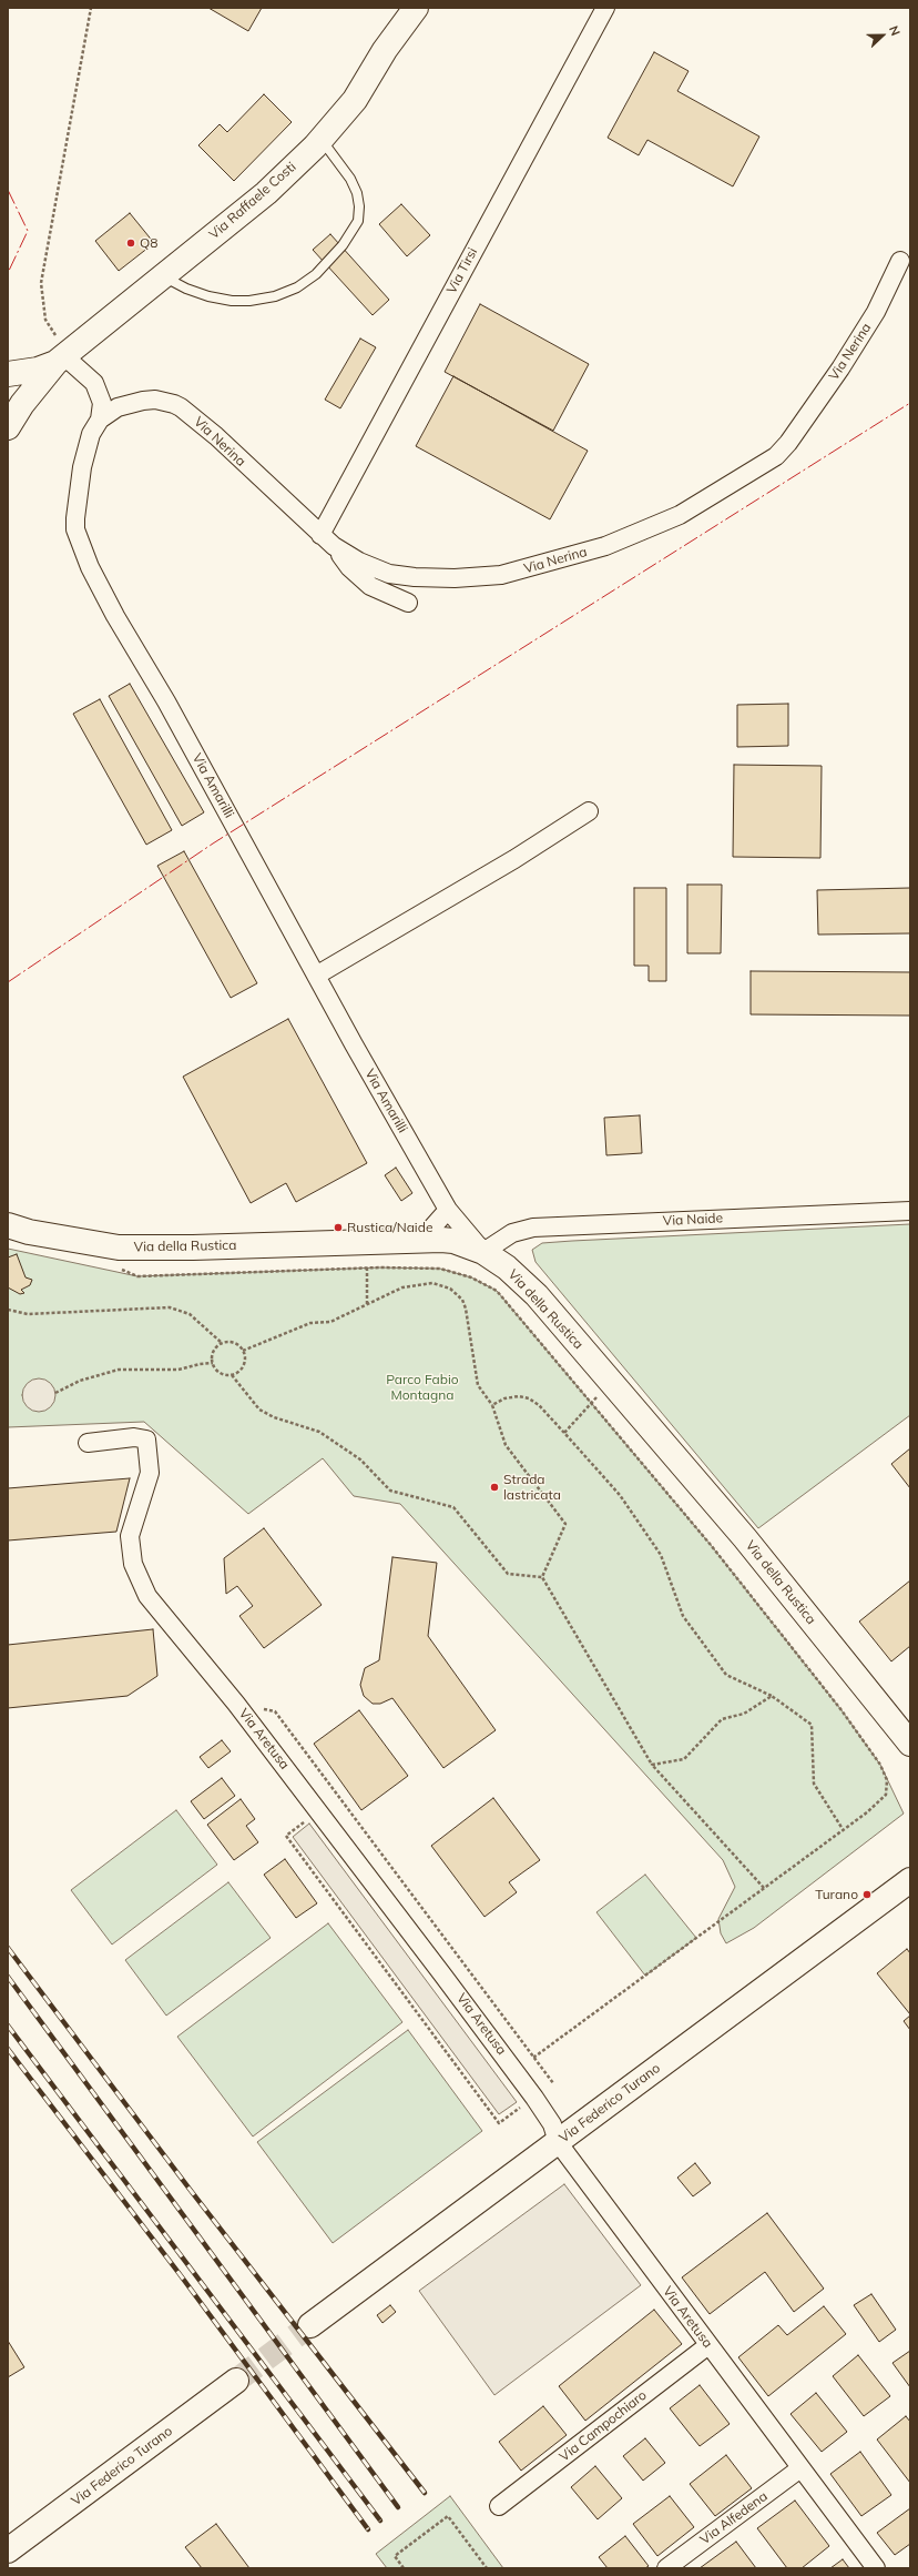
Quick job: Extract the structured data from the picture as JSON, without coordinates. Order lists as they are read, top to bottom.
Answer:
{
  "streets": {
    "street": [
      "Via Raffaele Costi",
      "Via Tirsi",
      "Via Nerina",
      "Via Amarilli",
      "Via Naide",
      "Via della Rustica",
      "Via Aretusa",
      "Via Federico Turano",
      "Via Campochiaro",
      "Via Alfedena"
    ]
  },
  "crossings": [
    ["Via Raffaele Costi", "Via Amarilli"],
    ["Via Tirsi", "Via Nerina"],
    ["Via Nerina", "Via Amarilli"],
    ["Via Amarilli", "Via Naide"],
    ["Via Amarilli", "Via della Rustica"],
    ["Via Naide", "Via della Rustica"],
    ["Via Aretusa", "Via Federico Turano"],
    ["Via Aretusa", "Via Campochiaro"],
    ["Via Aretusa", "Via Alfedena"]
  ],
  "parks": ["Parco Fabio Montagna"],
  "places": [
    "Q8",
    "Rustica/Naide",
    "Strada lastricata",
    "Turano"
  ],
  "north": "right"
}
